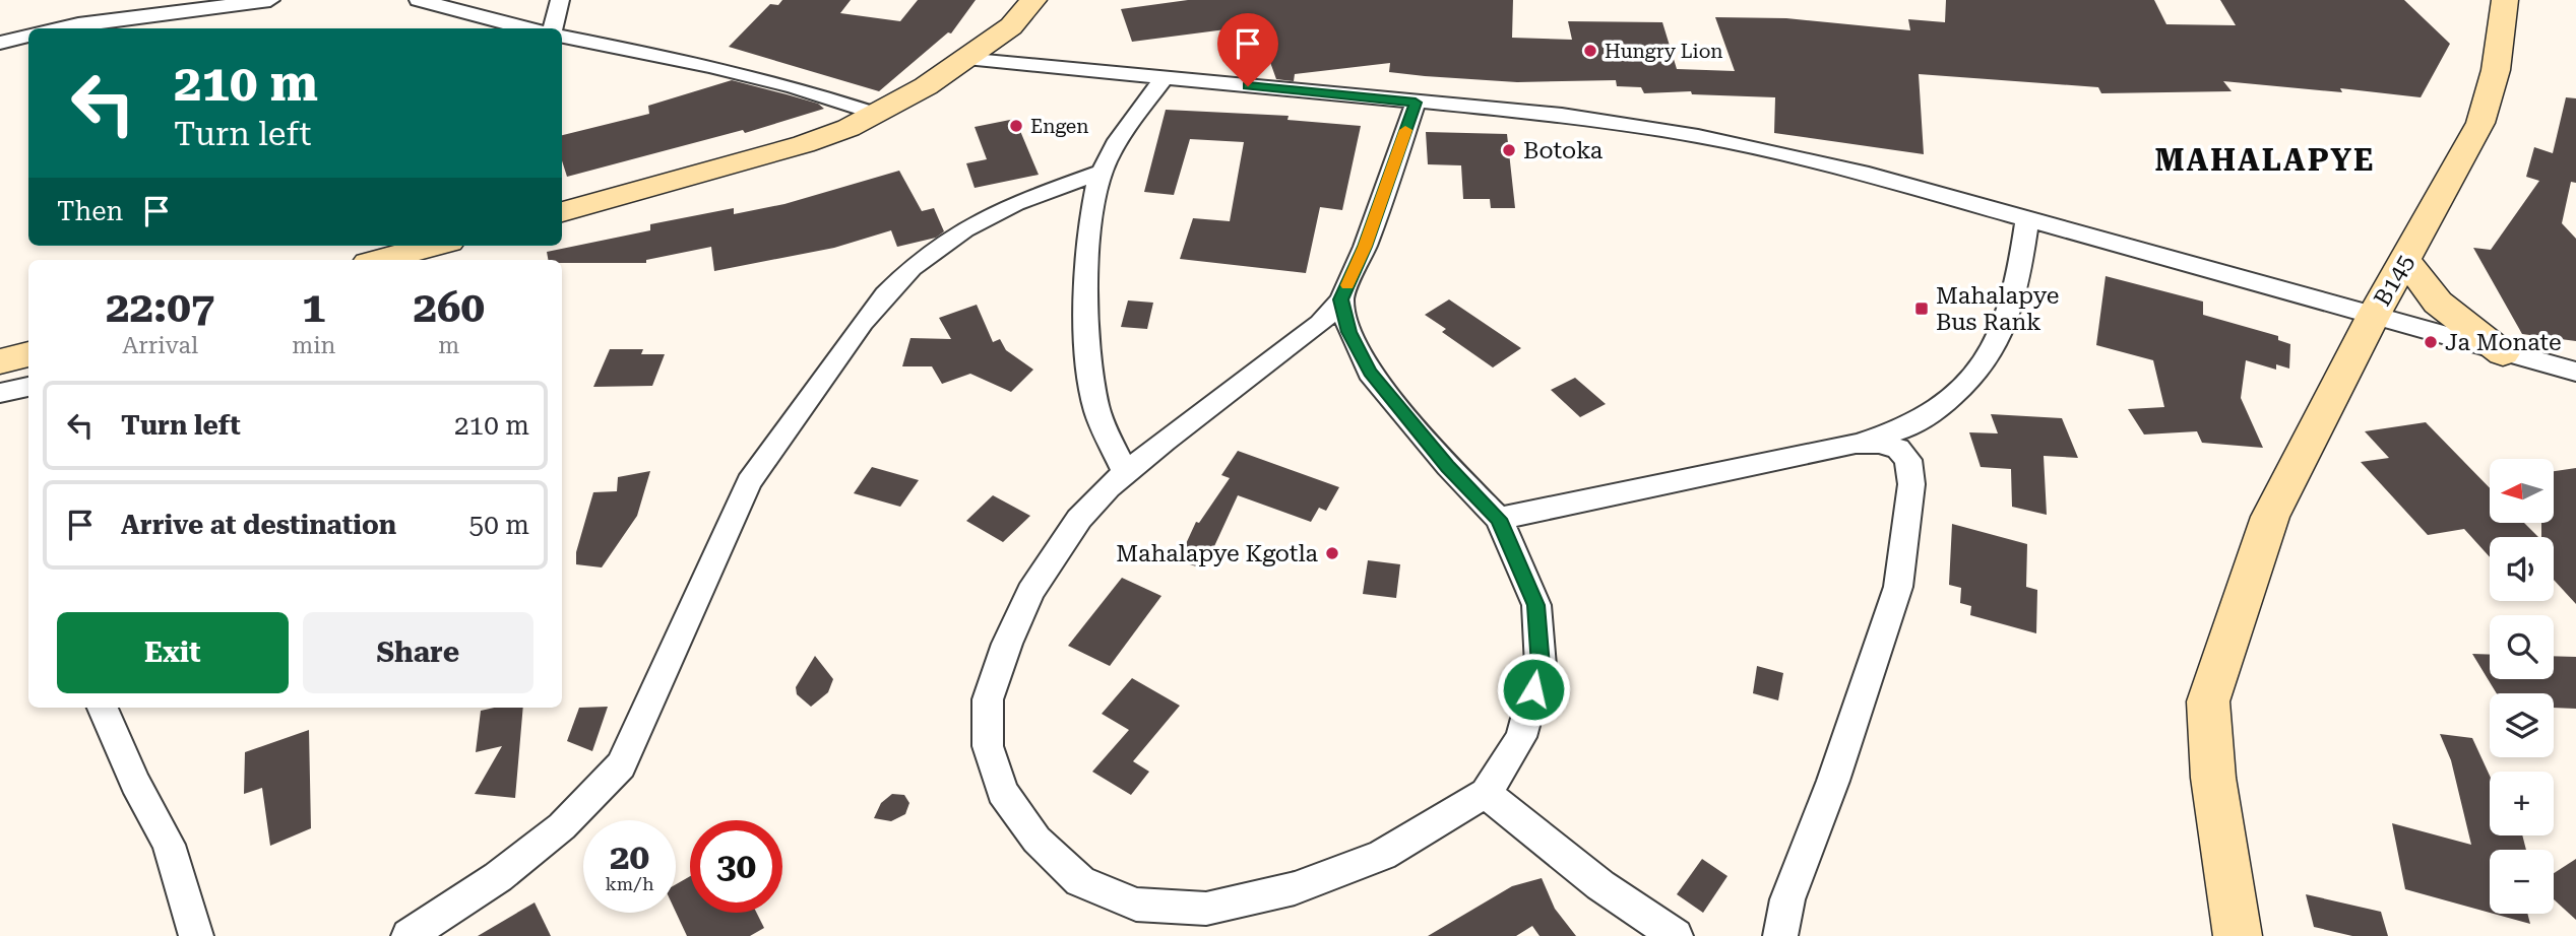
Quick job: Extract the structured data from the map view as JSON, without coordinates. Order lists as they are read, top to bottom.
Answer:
{
  "streets": {
    "main road": ["B145"]
  },
  "districts": ["MAHALAPYE"],
  "places": {
    "other": [
      "Hungry Lion",
      "Engen",
      "Botoka",
      "Ja Monate",
      "Mahalapye Kgotla"
    ],
    "transit": ["Mahalapye Bus Rank"]
  },
  "north": "left",
  "page": {
    "turn": ["210 m", "Turn left"],
    "then": "Then",
    "eta": [
      "22:07",
      "Arrival",
      "1",
      "min",
      "260",
      "m"
    ],
    "list": [
      {
        "name": "Turn left",
        "value": "210 m"
      },
      {
        "name": "Arrive at destination",
        "value": "50 m"
      }
    ],
    "map_buttons": ["+", "−"],
    "buttons": ["Exit", "Share"],
    "speed": "20 km/h",
    "limit": "30"
  }
}
